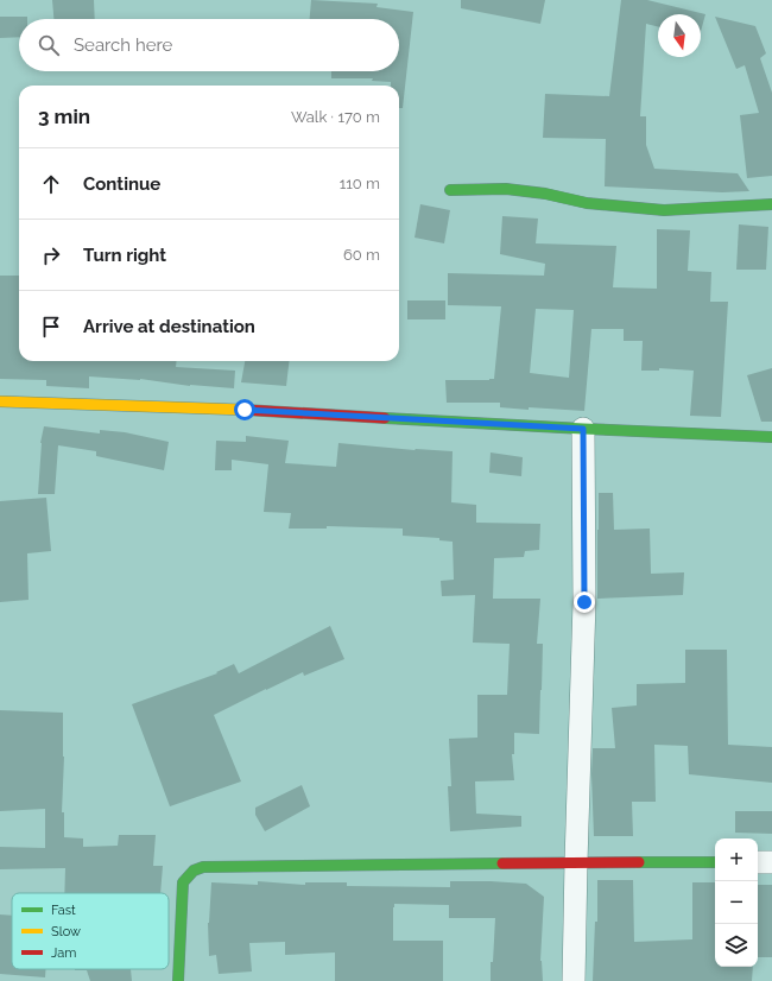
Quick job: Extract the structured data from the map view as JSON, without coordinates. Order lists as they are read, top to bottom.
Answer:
{
  "legend": ["Fast", "Slow", "Jam"],
  "north": "bottom",
  "page": {
    "search": "Search here",
    "heading": ["3 min", "Walk · 170 m"],
    "list": [
      ["Continue", "110 m"],
      ["Turn right", "60 m"],
      "Arrive at destination"
    ],
    "map_buttons": ["+", "−"]
  }
}
